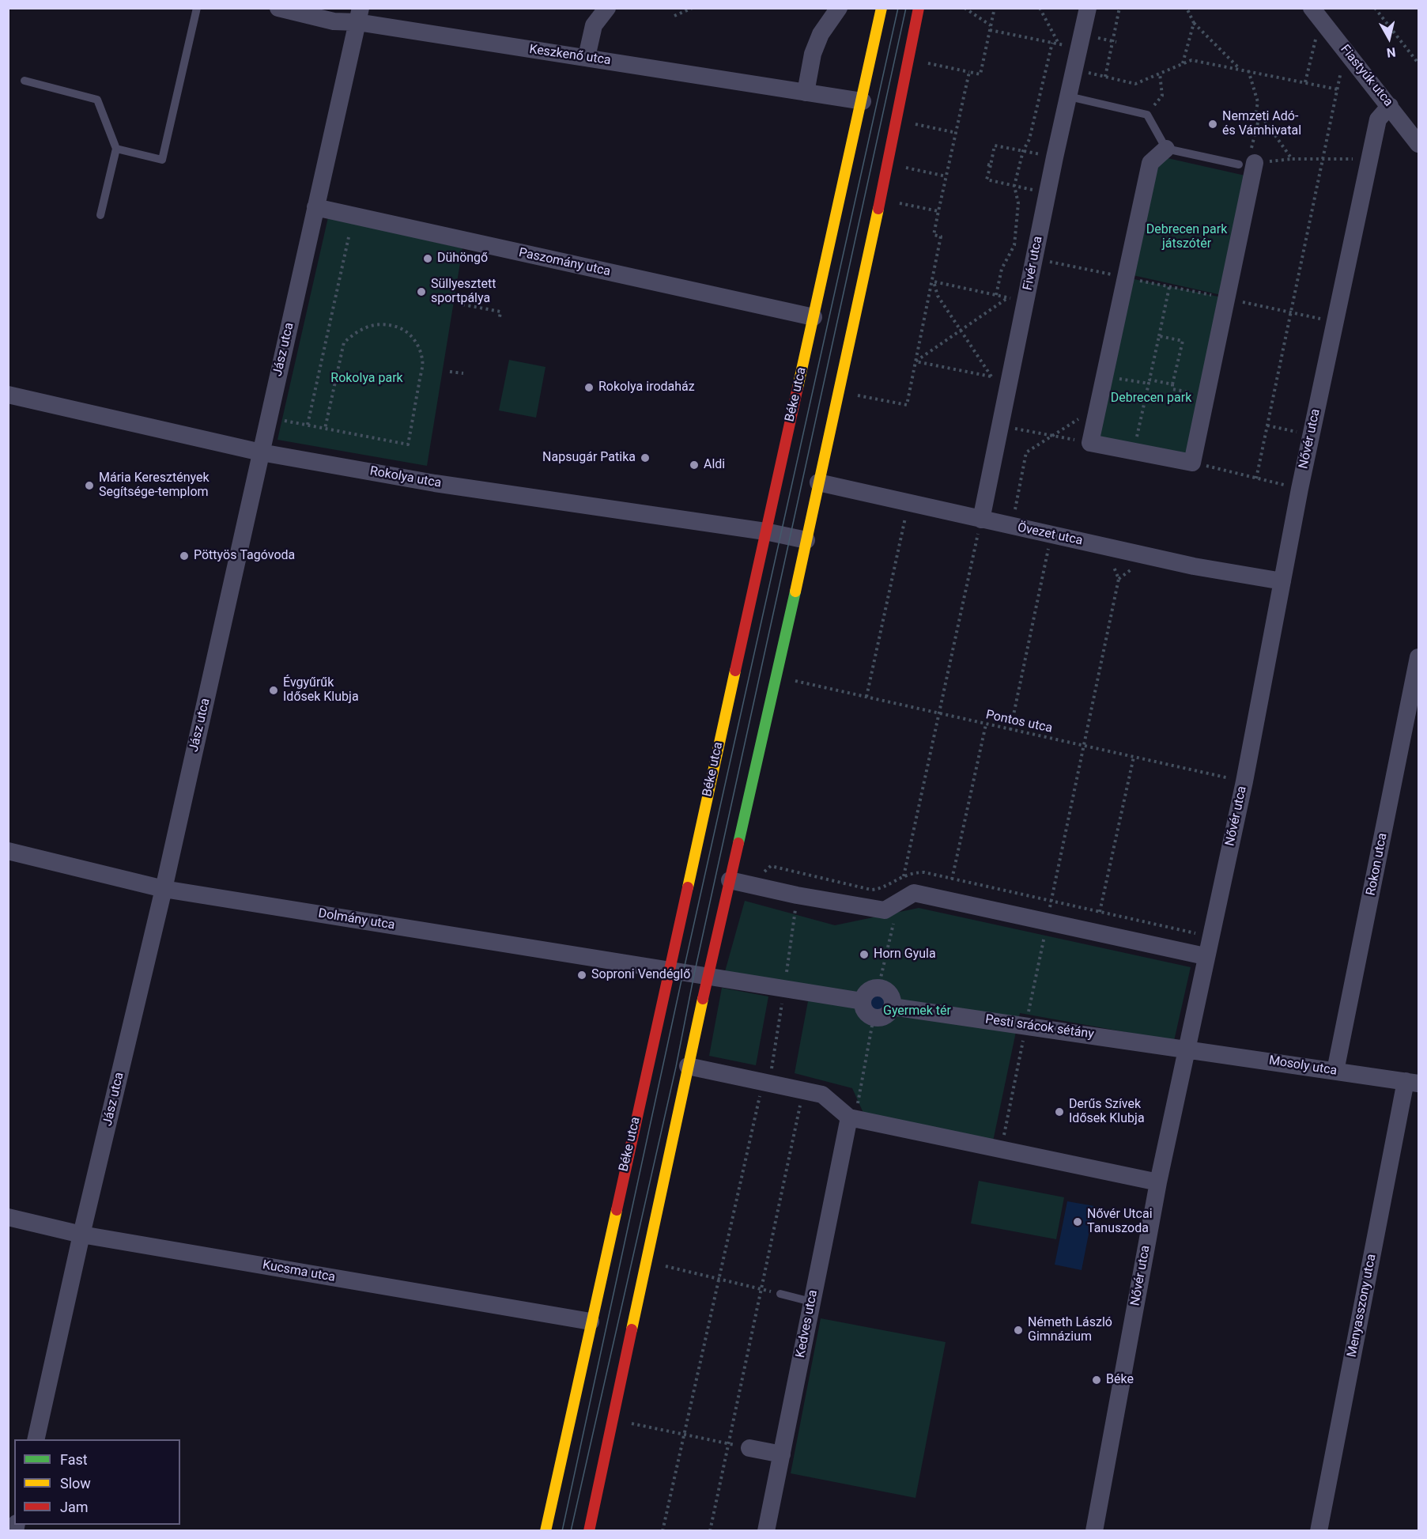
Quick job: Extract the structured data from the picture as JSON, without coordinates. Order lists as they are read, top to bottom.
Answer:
{
  "streets": {
    "main road": ["Béke utca"],
    "street": [
      "Keszkenő utca",
      "Fiastyúk utca",
      "Paszomány utca",
      "Fivér utca",
      "Jász utca",
      "Nővér utca",
      "Rokolya utca",
      "Övezet utca",
      "Rokon utca",
      "Dolmány utca",
      "Pesti srácok sétány",
      "Mosoly utca",
      "Kucsma utca",
      "Menyasszony utca",
      "Kedves utca"
    ],
    "path": ["Pontos utca"]
  },
  "crossings": [
    ["Keszkenő utca", "Jász utca"],
    ["Keszkenő utca", "Béke utca"],
    ["Fiastyúk utca", "Nővér utca"],
    ["Paszomány utca", "Jász utca"],
    ["Paszomány utca", "Béke utca"],
    ["Fivér utca", "Övezet utca"],
    ["Jász utca", "Rokolya utca"],
    ["Jász utca", "Dolmány utca"],
    ["Jász utca", "Kucsma utca"],
    ["Béke utca", "Rokolya utca"],
    ["Béke utca", "Dolmány utca"],
    ["Béke utca", "Kucsma utca"],
    ["Nővér utca", "Övezet utca"],
    ["Nővér utca", "Pontos utca"],
    ["Nővér utca", "Pesti srácok sétány"],
    ["Nővér utca", "Mosoly utca"],
    ["Rokon utca", "Mosoly utca"],
    ["Pesti srácok sétány", "Mosoly utca"],
    ["Mosoly utca", "Menyasszony utca"]
  ],
  "parks": [
    "Debrecen park játszótér",
    "Rokolya park",
    "Debrecen park",
    "Gyermek tér"
  ],
  "places": [
    "Nemzeti Adó- és Vámhivatal",
    "Dühöngő",
    "Süllyesztett sportpálya",
    "Rokolya irodaház",
    "Napsugár Patika",
    "Aldi",
    "Mária Keresztények Segítsége-templom",
    "Pöttyös Tagóvoda",
    "Évgyűrűk Idősek Klubja",
    "Horn Gyula",
    "Soproni Vendéglő",
    "Derűs Szívek Idősek Klubja",
    "Nővér Utcai Tanuszoda",
    "Németh László Gimnázium",
    "Béke"
  ],
  "legend": ["Fast", "Slow", "Jam"],
  "north": "bottom"
}
